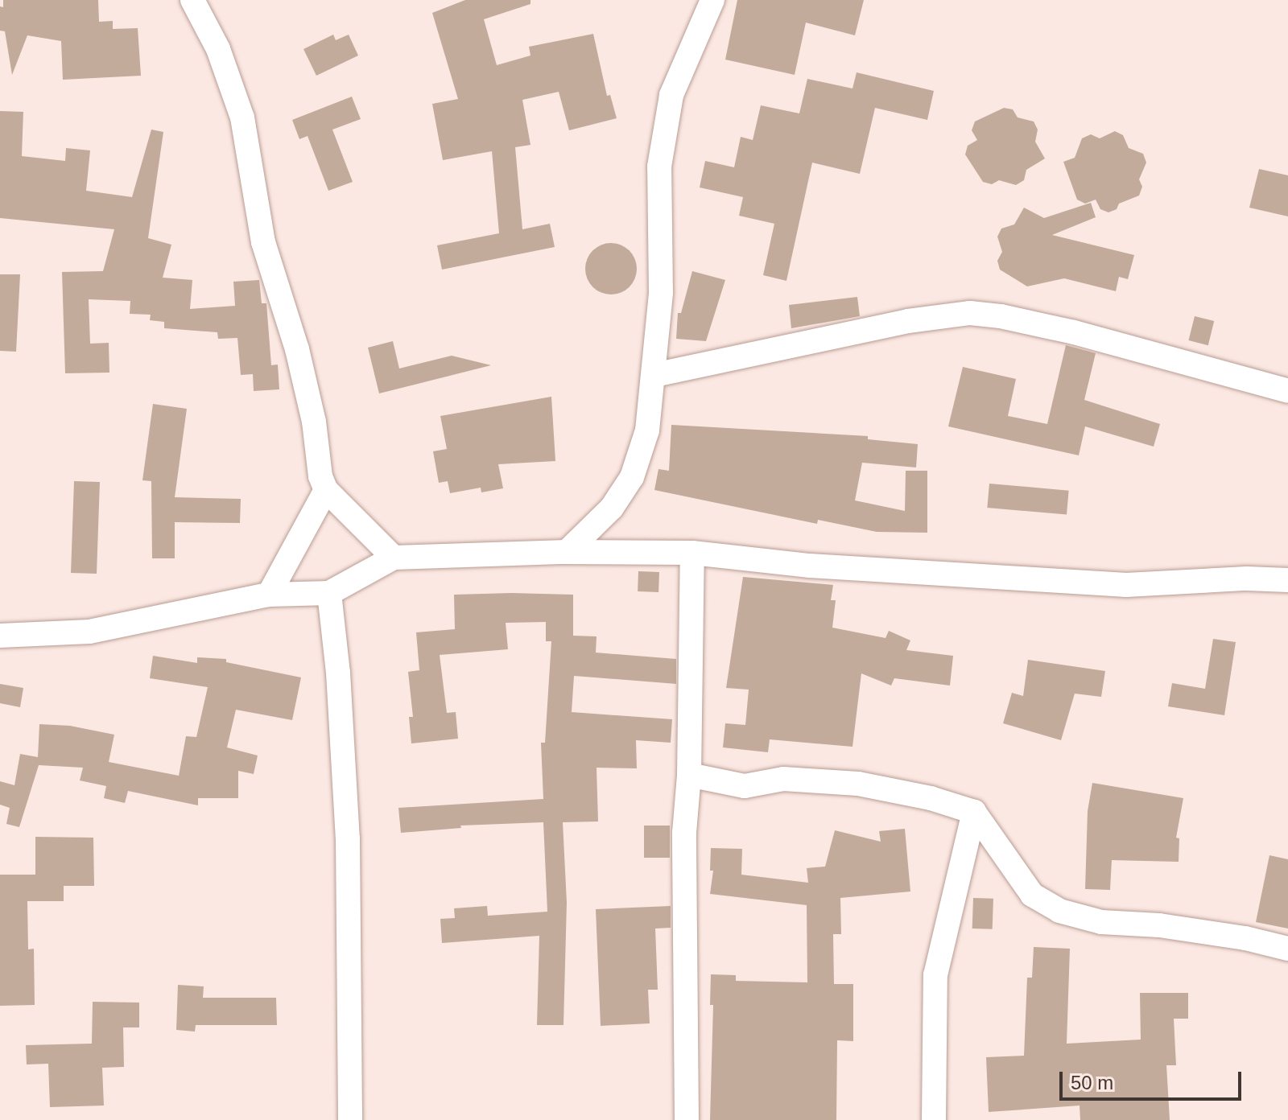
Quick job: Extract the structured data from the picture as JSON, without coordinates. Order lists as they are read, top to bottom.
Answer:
{
  "scale_bar": "50 m"
}
